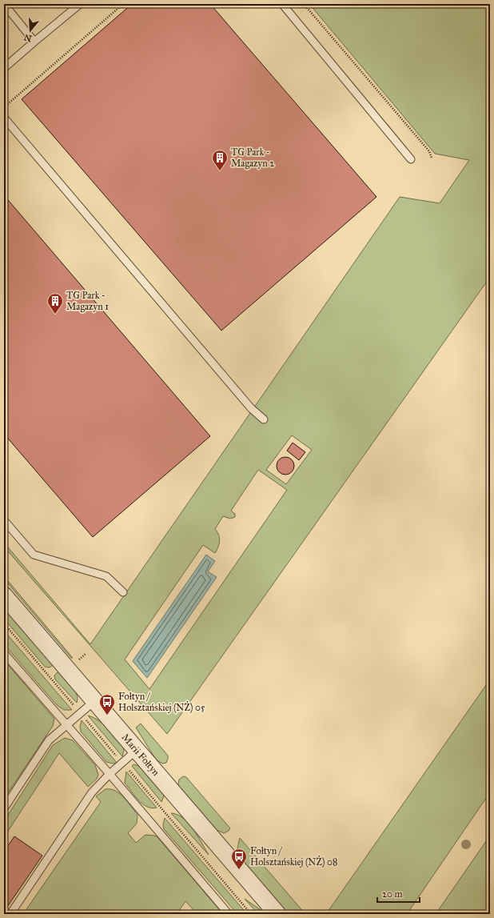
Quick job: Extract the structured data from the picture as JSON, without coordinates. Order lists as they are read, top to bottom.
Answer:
{
  "streets": {
    "street": ["Marii Fołtyn"]
  },
  "places": {
    "building": ["TG Park - Magazyn 2", "TG Park - Magazyn 1"],
    "bus stop": ["Fołtyn / Holsztańskiej (NŻ) 05", "Fołtyn / Holsztańskiej (NŻ) 08"]
  },
  "scale_bar": "20 m",
  "north": "bottom"
}
